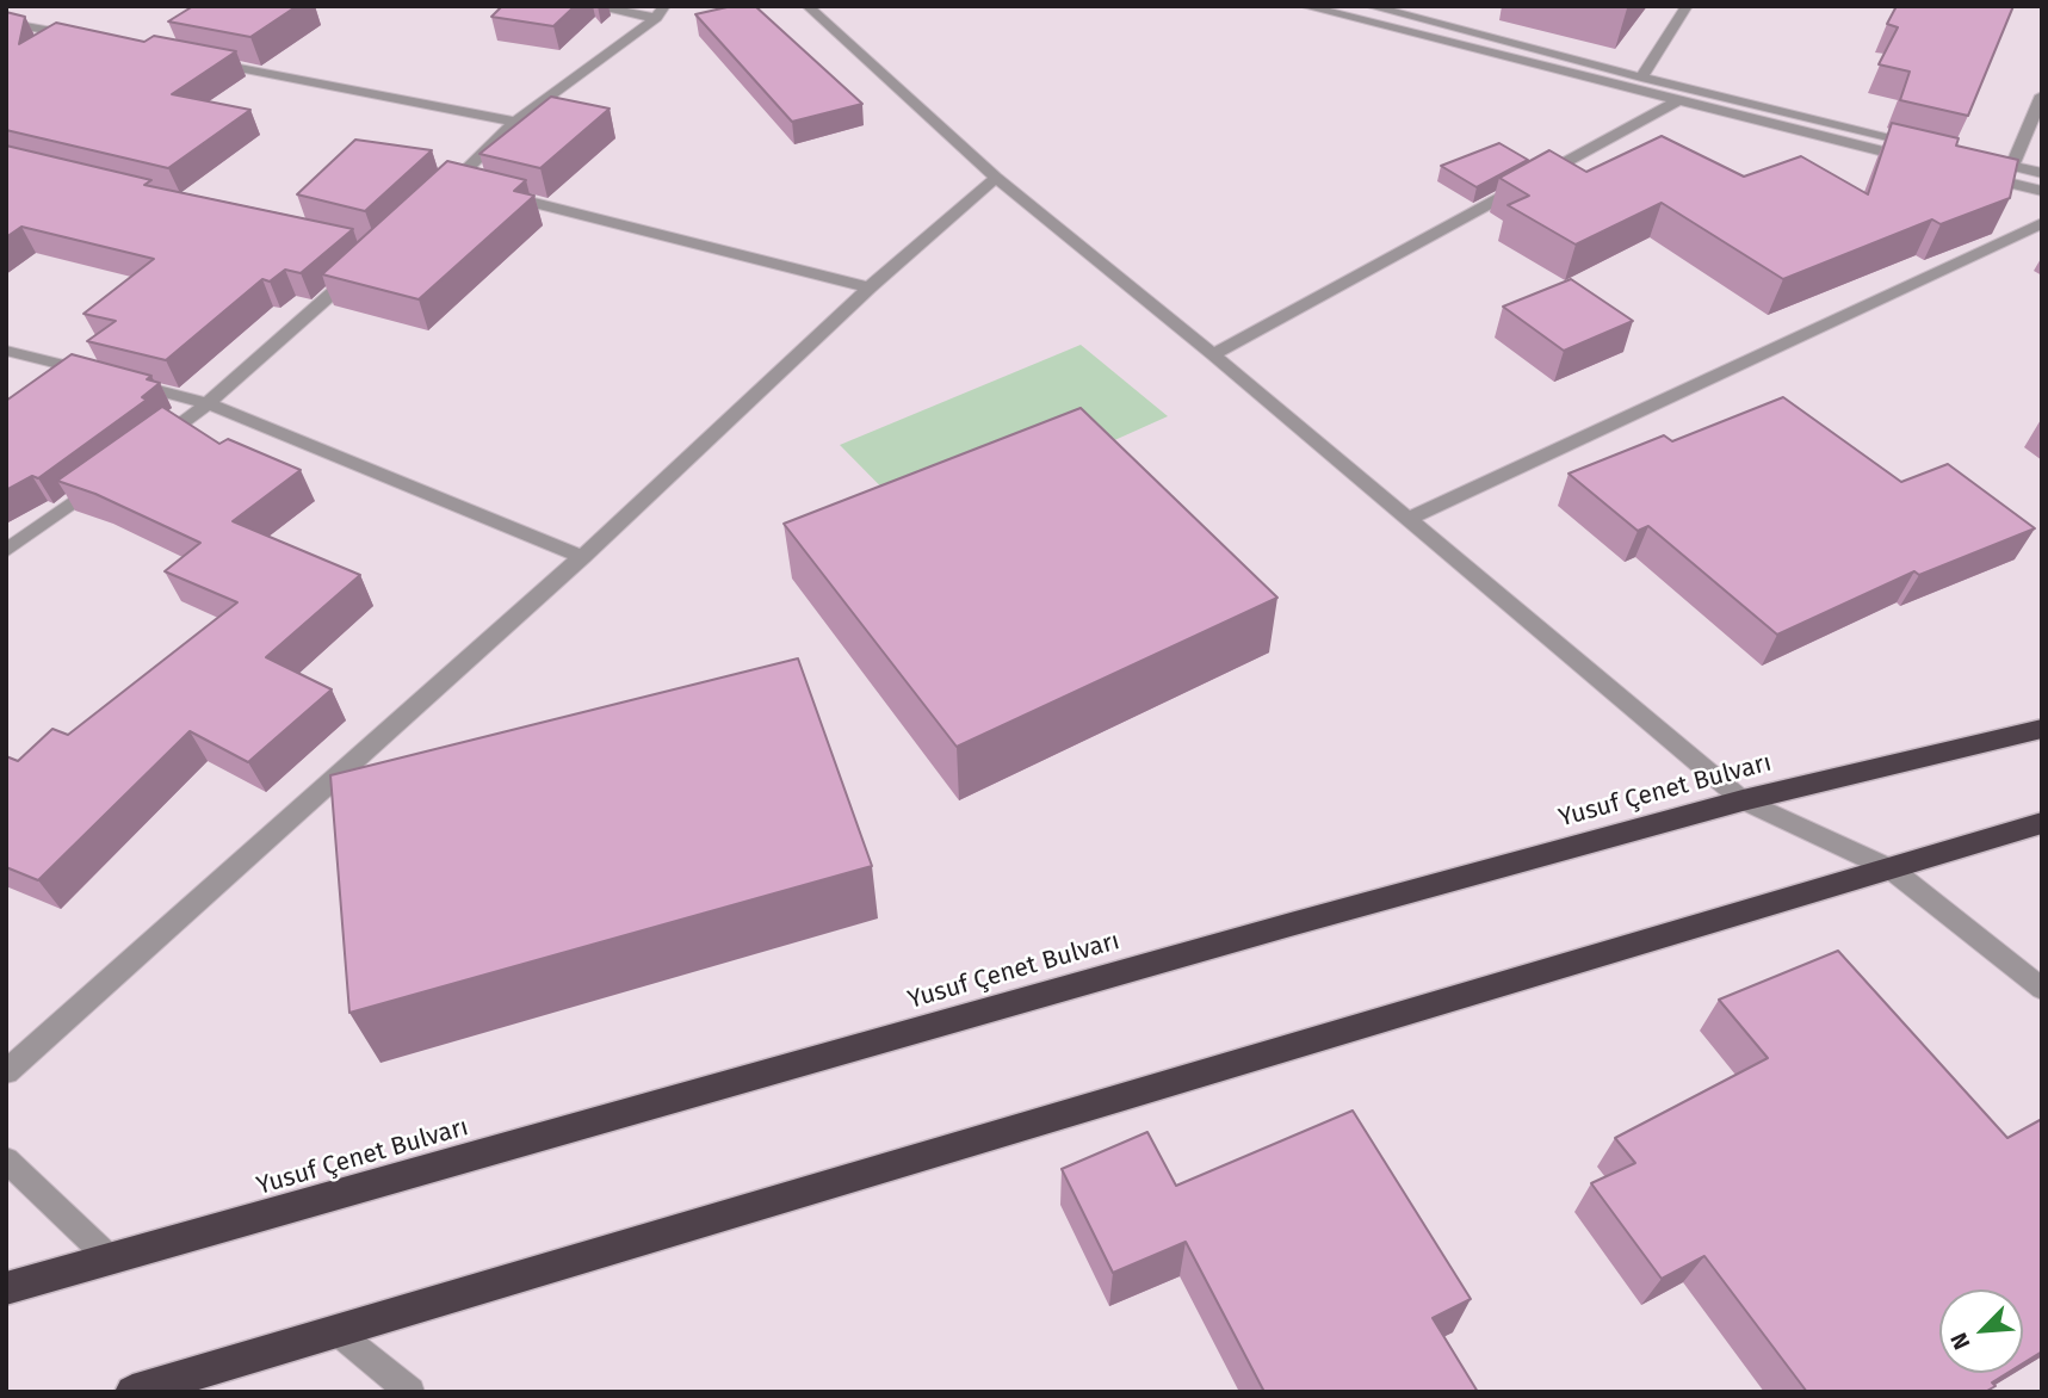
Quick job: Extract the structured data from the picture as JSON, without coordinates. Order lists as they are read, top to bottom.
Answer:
{
  "streets": {
    "highway": ["Yusuf Çenet Bulvarı"]
  },
  "north": "bottom left"
}
